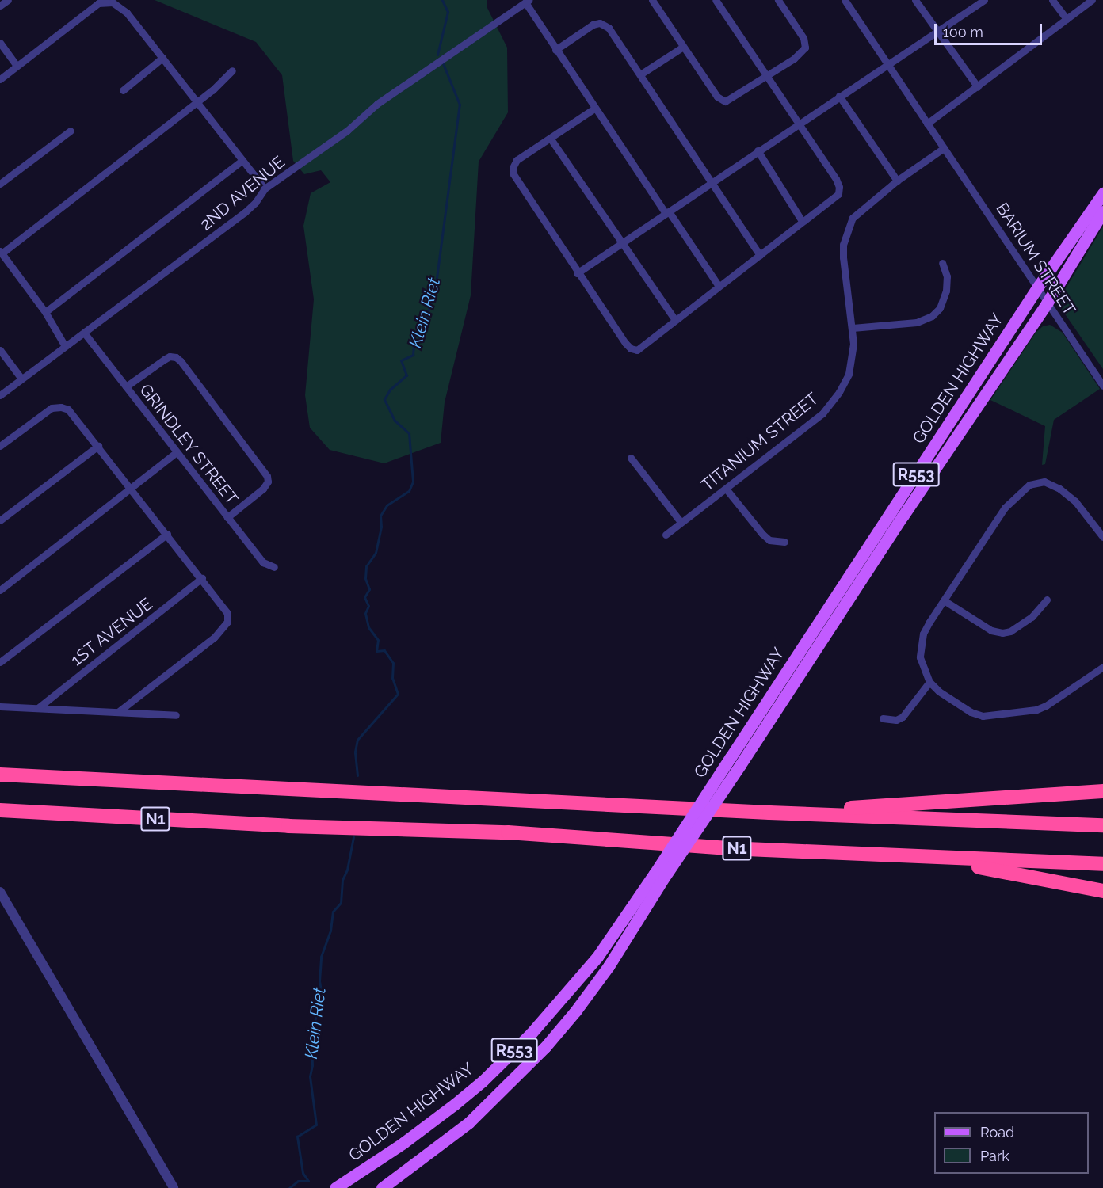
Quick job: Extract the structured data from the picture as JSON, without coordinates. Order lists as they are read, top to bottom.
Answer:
{
  "streets": {
    "highway": ["N1"],
    "main road": ["GOLDEN HIGHWAY", "R553"],
    "street": [
      "2ND AVENUE",
      "BARIUM STREET",
      "TITANIUM STREET",
      "GRINDLEY STREET",
      "1ST AVENUE"
    ]
  },
  "crossings": [
    ["2ND AVENUE", "GRINDLEY STREET"],
    ["BARIUM STREET", "GOLDEN HIGHWAY"],
    ["BARIUM STREET", "TITANIUM STREET"]
  ],
  "water": ["Klein Riet"],
  "legend": ["Road", "Park"],
  "scale_bar": "100 m"
}
